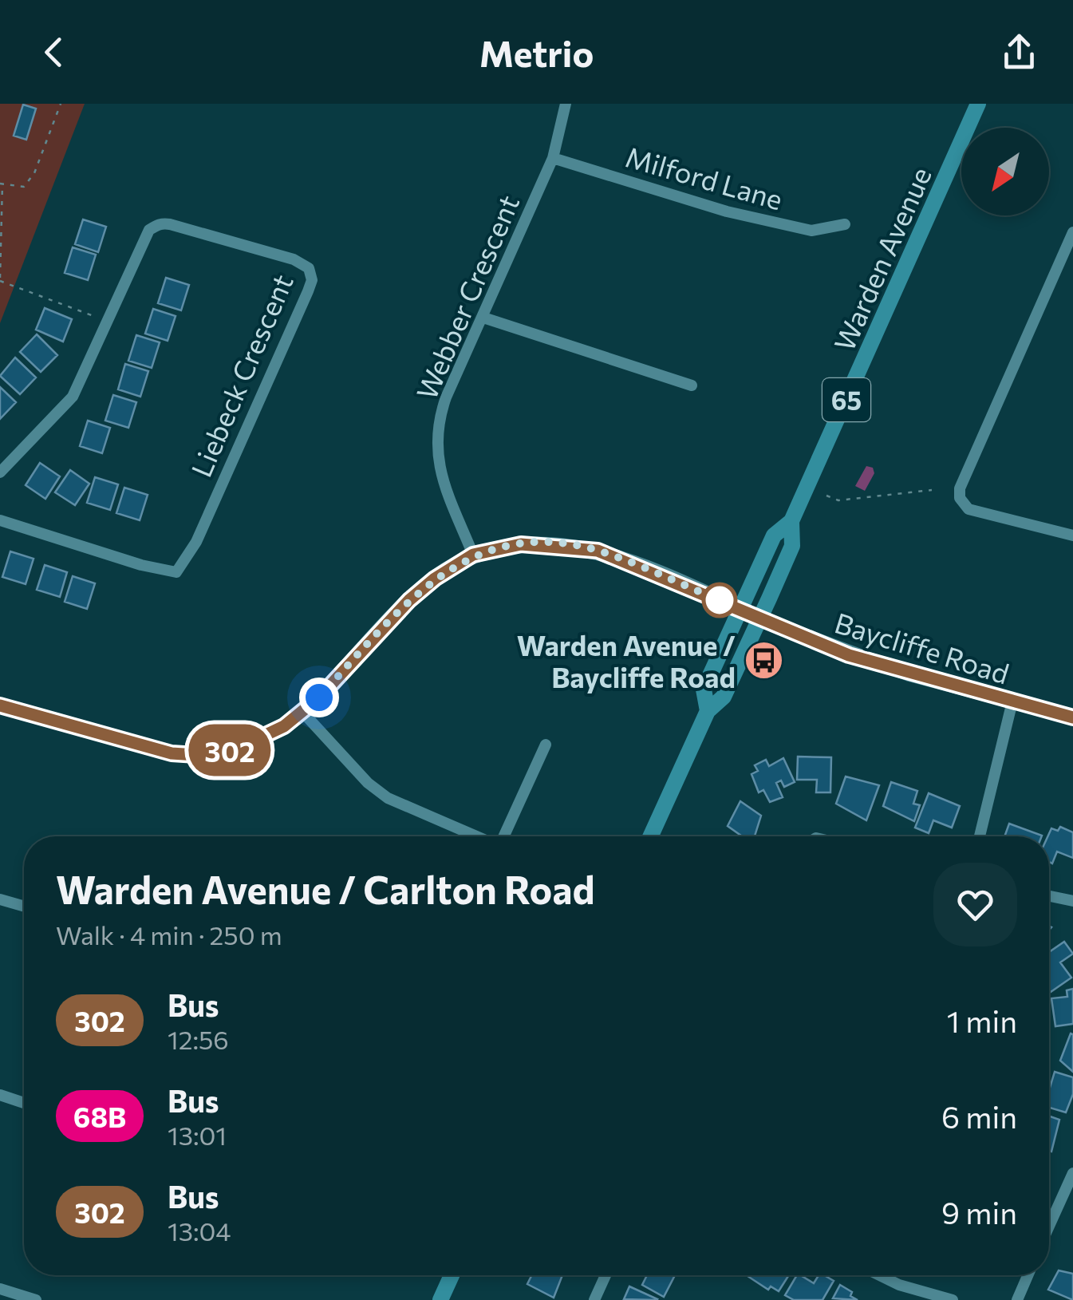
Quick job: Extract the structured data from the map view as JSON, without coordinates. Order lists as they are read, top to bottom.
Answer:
{
  "streets": {
    "main road": ["Warden Avenue", "65"],
    "street": [
      "Milford Lane",
      "Webber Crescent",
      "Liebeck Crescent",
      "Baycliffe Road"
    ]
  },
  "crossings": [
    ["Milford Lane", "Webber Crescent"],
    ["Warden Avenue", "Baycliffe Road"]
  ],
  "places": {
    "bus stop": ["Warden Avenue / Baycliffe Road"]
  },
  "lines": ["bus line 302"],
  "north": "bottom left",
  "page": {
    "header": "Metrio",
    "on_map": "302",
    "heading": ["Warden Avenue / Carlton Road", "Walk · 4 min · 250 m"],
    "list": [
      {
        "mark": "302",
        "name": "Bus",
        "note": "12:56",
        "value": "1 min"
      },
      {
        "mark": "68B",
        "name": "Bus",
        "note": "13:01",
        "value": "6 min"
      },
      {
        "mark": "302",
        "name": "Bus",
        "note": "13:04",
        "value": "9 min"
      }
    ]
  }
}
